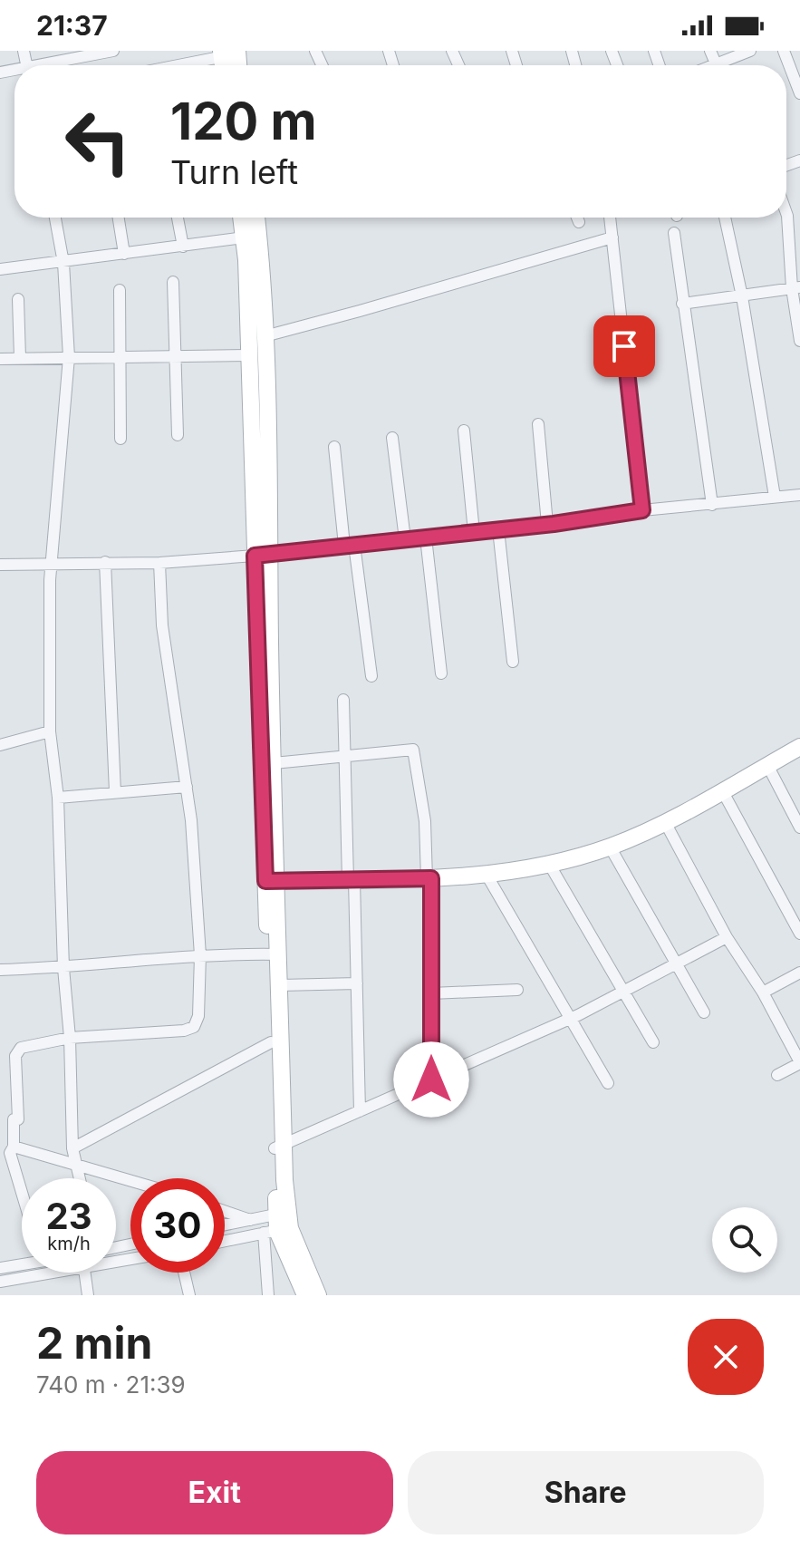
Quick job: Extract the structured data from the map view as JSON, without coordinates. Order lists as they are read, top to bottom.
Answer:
{
  "page": {
    "status": "21:37",
    "turn": ["120 m", "Turn left"],
    "speed": "23 km/h",
    "limit": "30",
    "heading": ["2 min", "740 m · 21:39"],
    "buttons": ["Exit", "Share"]
  }
}
